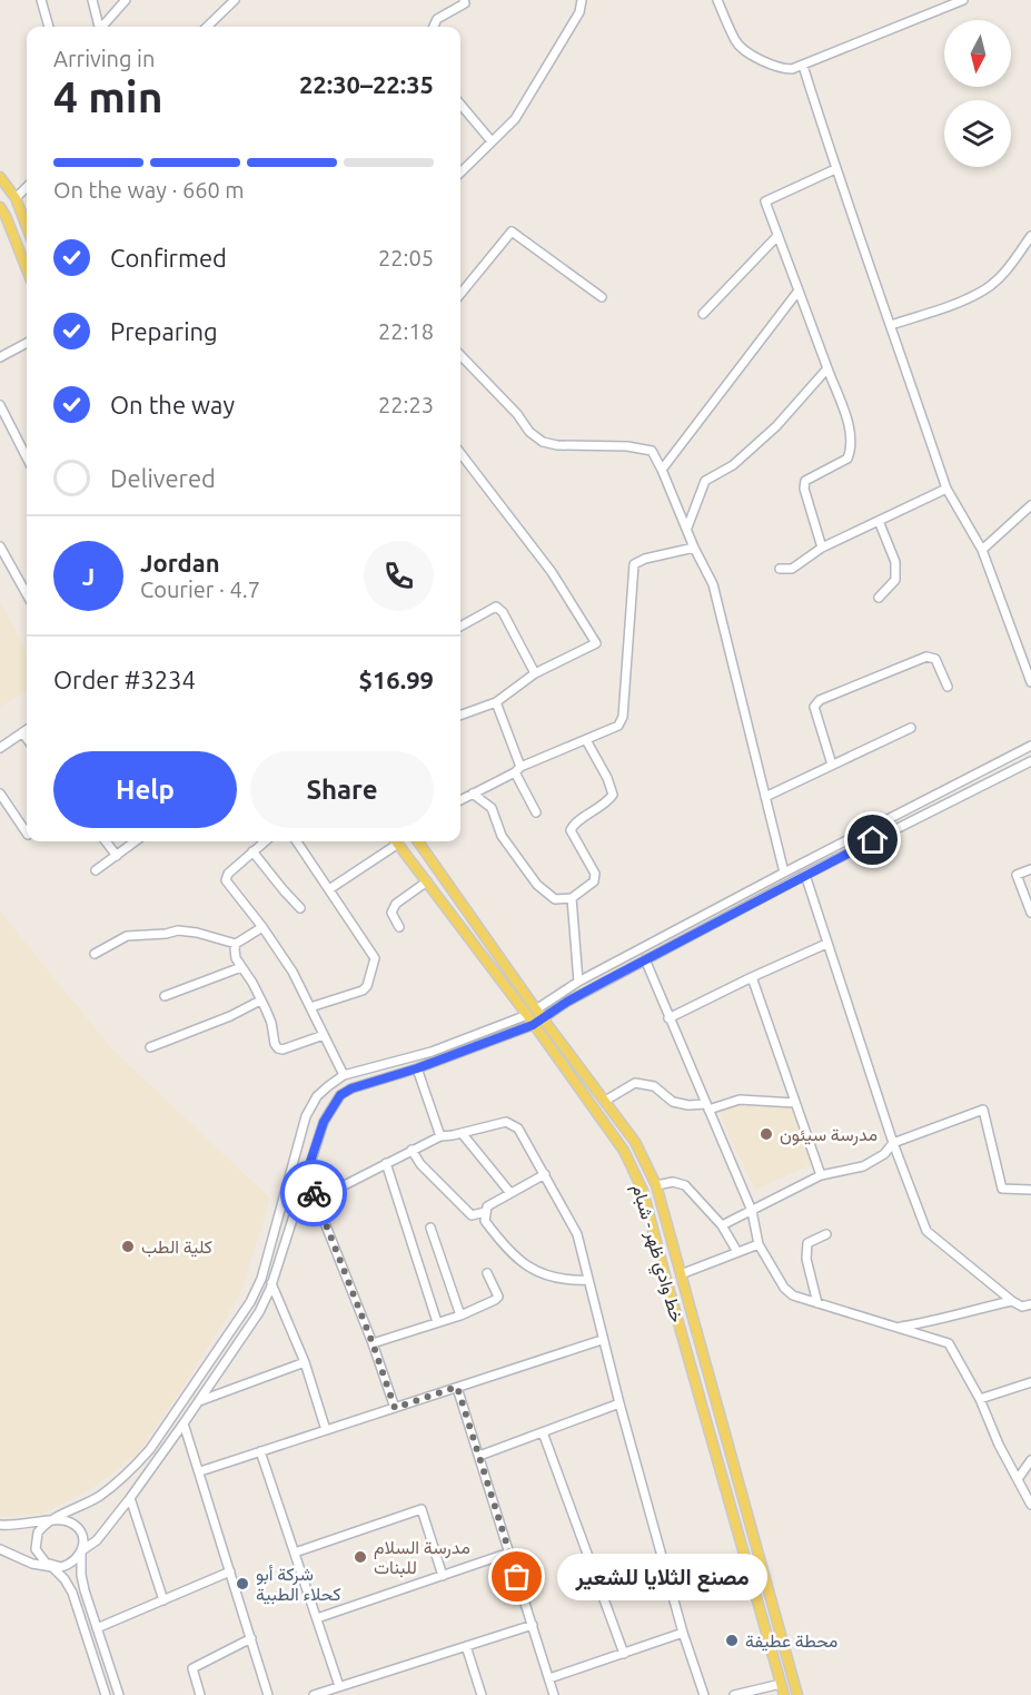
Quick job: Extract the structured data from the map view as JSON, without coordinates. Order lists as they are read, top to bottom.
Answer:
{
  "streets": {
    "main road": ["خط وادي ظهر - شبام"]
  },
  "places": [
    "مدرسة سيئون",
    "كلية الطب",
    "مدرسة السلام للبنات",
    "مصنع الثلايا للشعير",
    "شركة أبو كحلاء الطبية",
    "محطة عطيفة"
  ],
  "north": "bottom",
  "page": {
    "heading": ["4 min", "Arriving in", "22:30–22:35"],
    "panel": [
      "Jordan",
      "Courier · 4.7",
      "Order #3234",
      "$16.99"
    ],
    "bar": "On the way · 660 m",
    "list": [
      ["Confirmed", "22:05"],
      ["Preparing", "22:18"],
      ["On the way", "22:23"],
      "Delivered"
    ],
    "round": "J",
    "buttons": ["Help", "Share"],
    "bubble": "مصنع الثلايا للشعير"
  }
}
